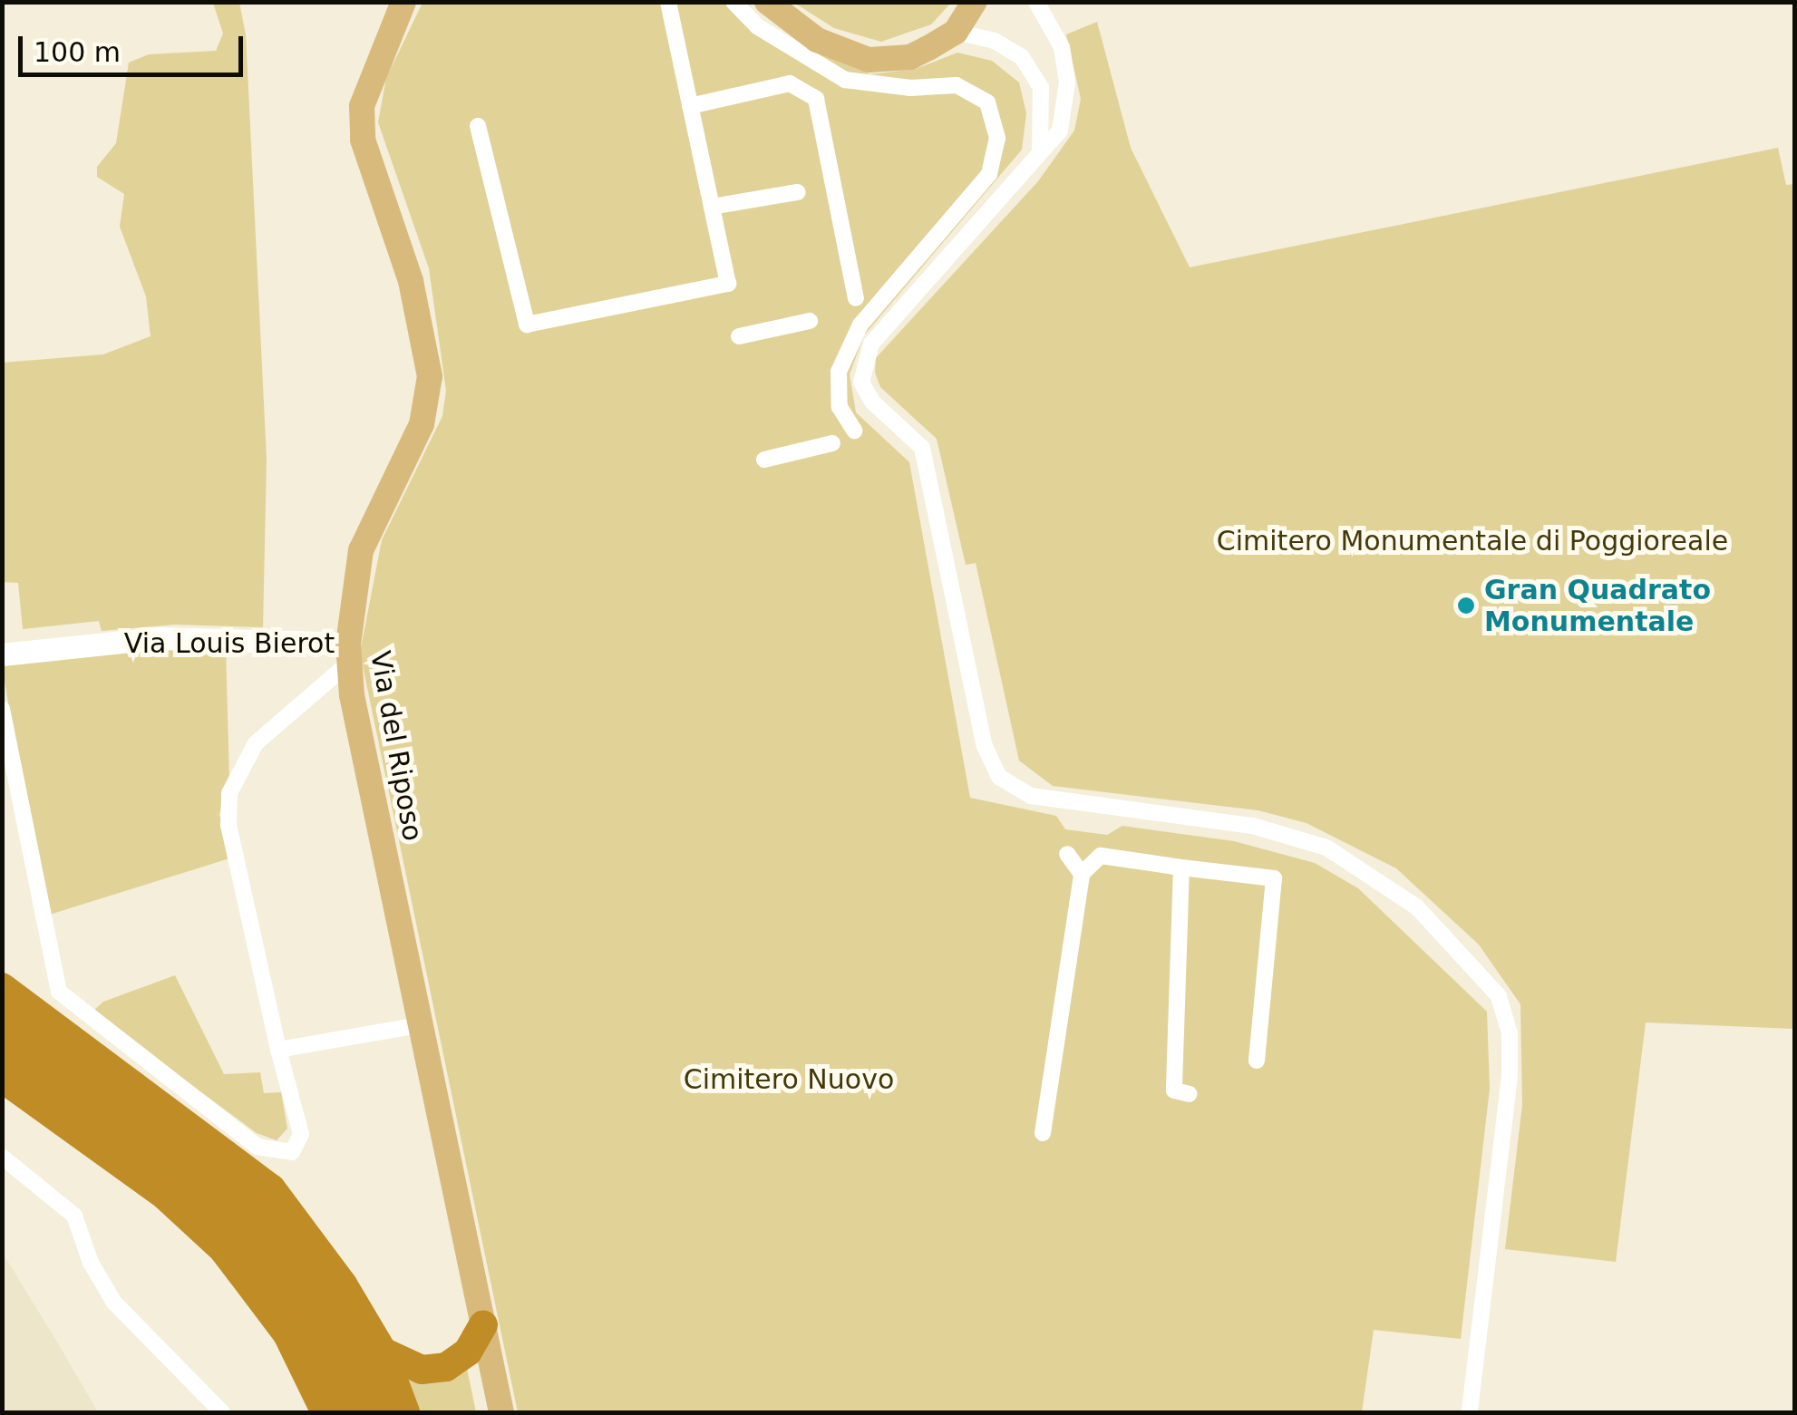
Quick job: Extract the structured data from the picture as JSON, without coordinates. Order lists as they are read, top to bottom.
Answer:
{
  "streets": {
    "main road": ["Via del Riposo"],
    "street": ["Via Louis Bierot"]
  },
  "crossings": [
    ["Via Louis Bierot", "Via del Riposo"]
  ],
  "parks": ["Cimitero Monumentale di Poggioreale", "Cimitero Nuovo"],
  "places": ["Gran Quadrato Monumentale"],
  "scale_bar": "100 m"
}
